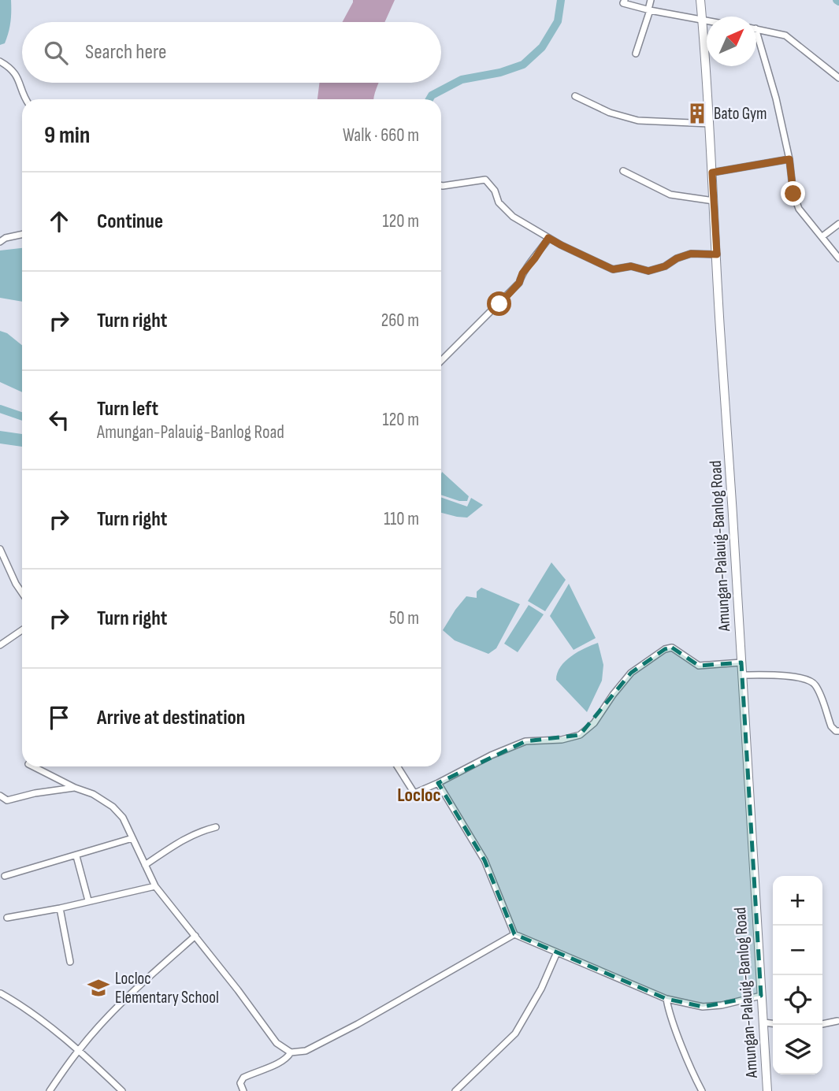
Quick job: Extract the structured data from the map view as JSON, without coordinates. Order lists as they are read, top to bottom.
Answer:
{
  "streets": {
    "main road": ["Amungan-Palauig-Banlog Road"]
  },
  "districts": ["Locloc"],
  "places": {
    "building": ["Bato Gym"],
    "school or university": ["Locloc Elementary School"]
  },
  "north": "top right",
  "page": {
    "search": "Search here",
    "heading": ["9 min", "Walk · 660 m"],
    "list": [
      ["Continue", "120 m"],
      ["Turn right", "260 m"],
      ["Turn left", "Amungan-Palauig-Banlog Road", "120 m"],
      ["Turn right", "110 m"],
      ["Turn right", "50 m"],
      "Arrive at destination"
    ],
    "map_buttons": ["+", "−"]
  }
}
